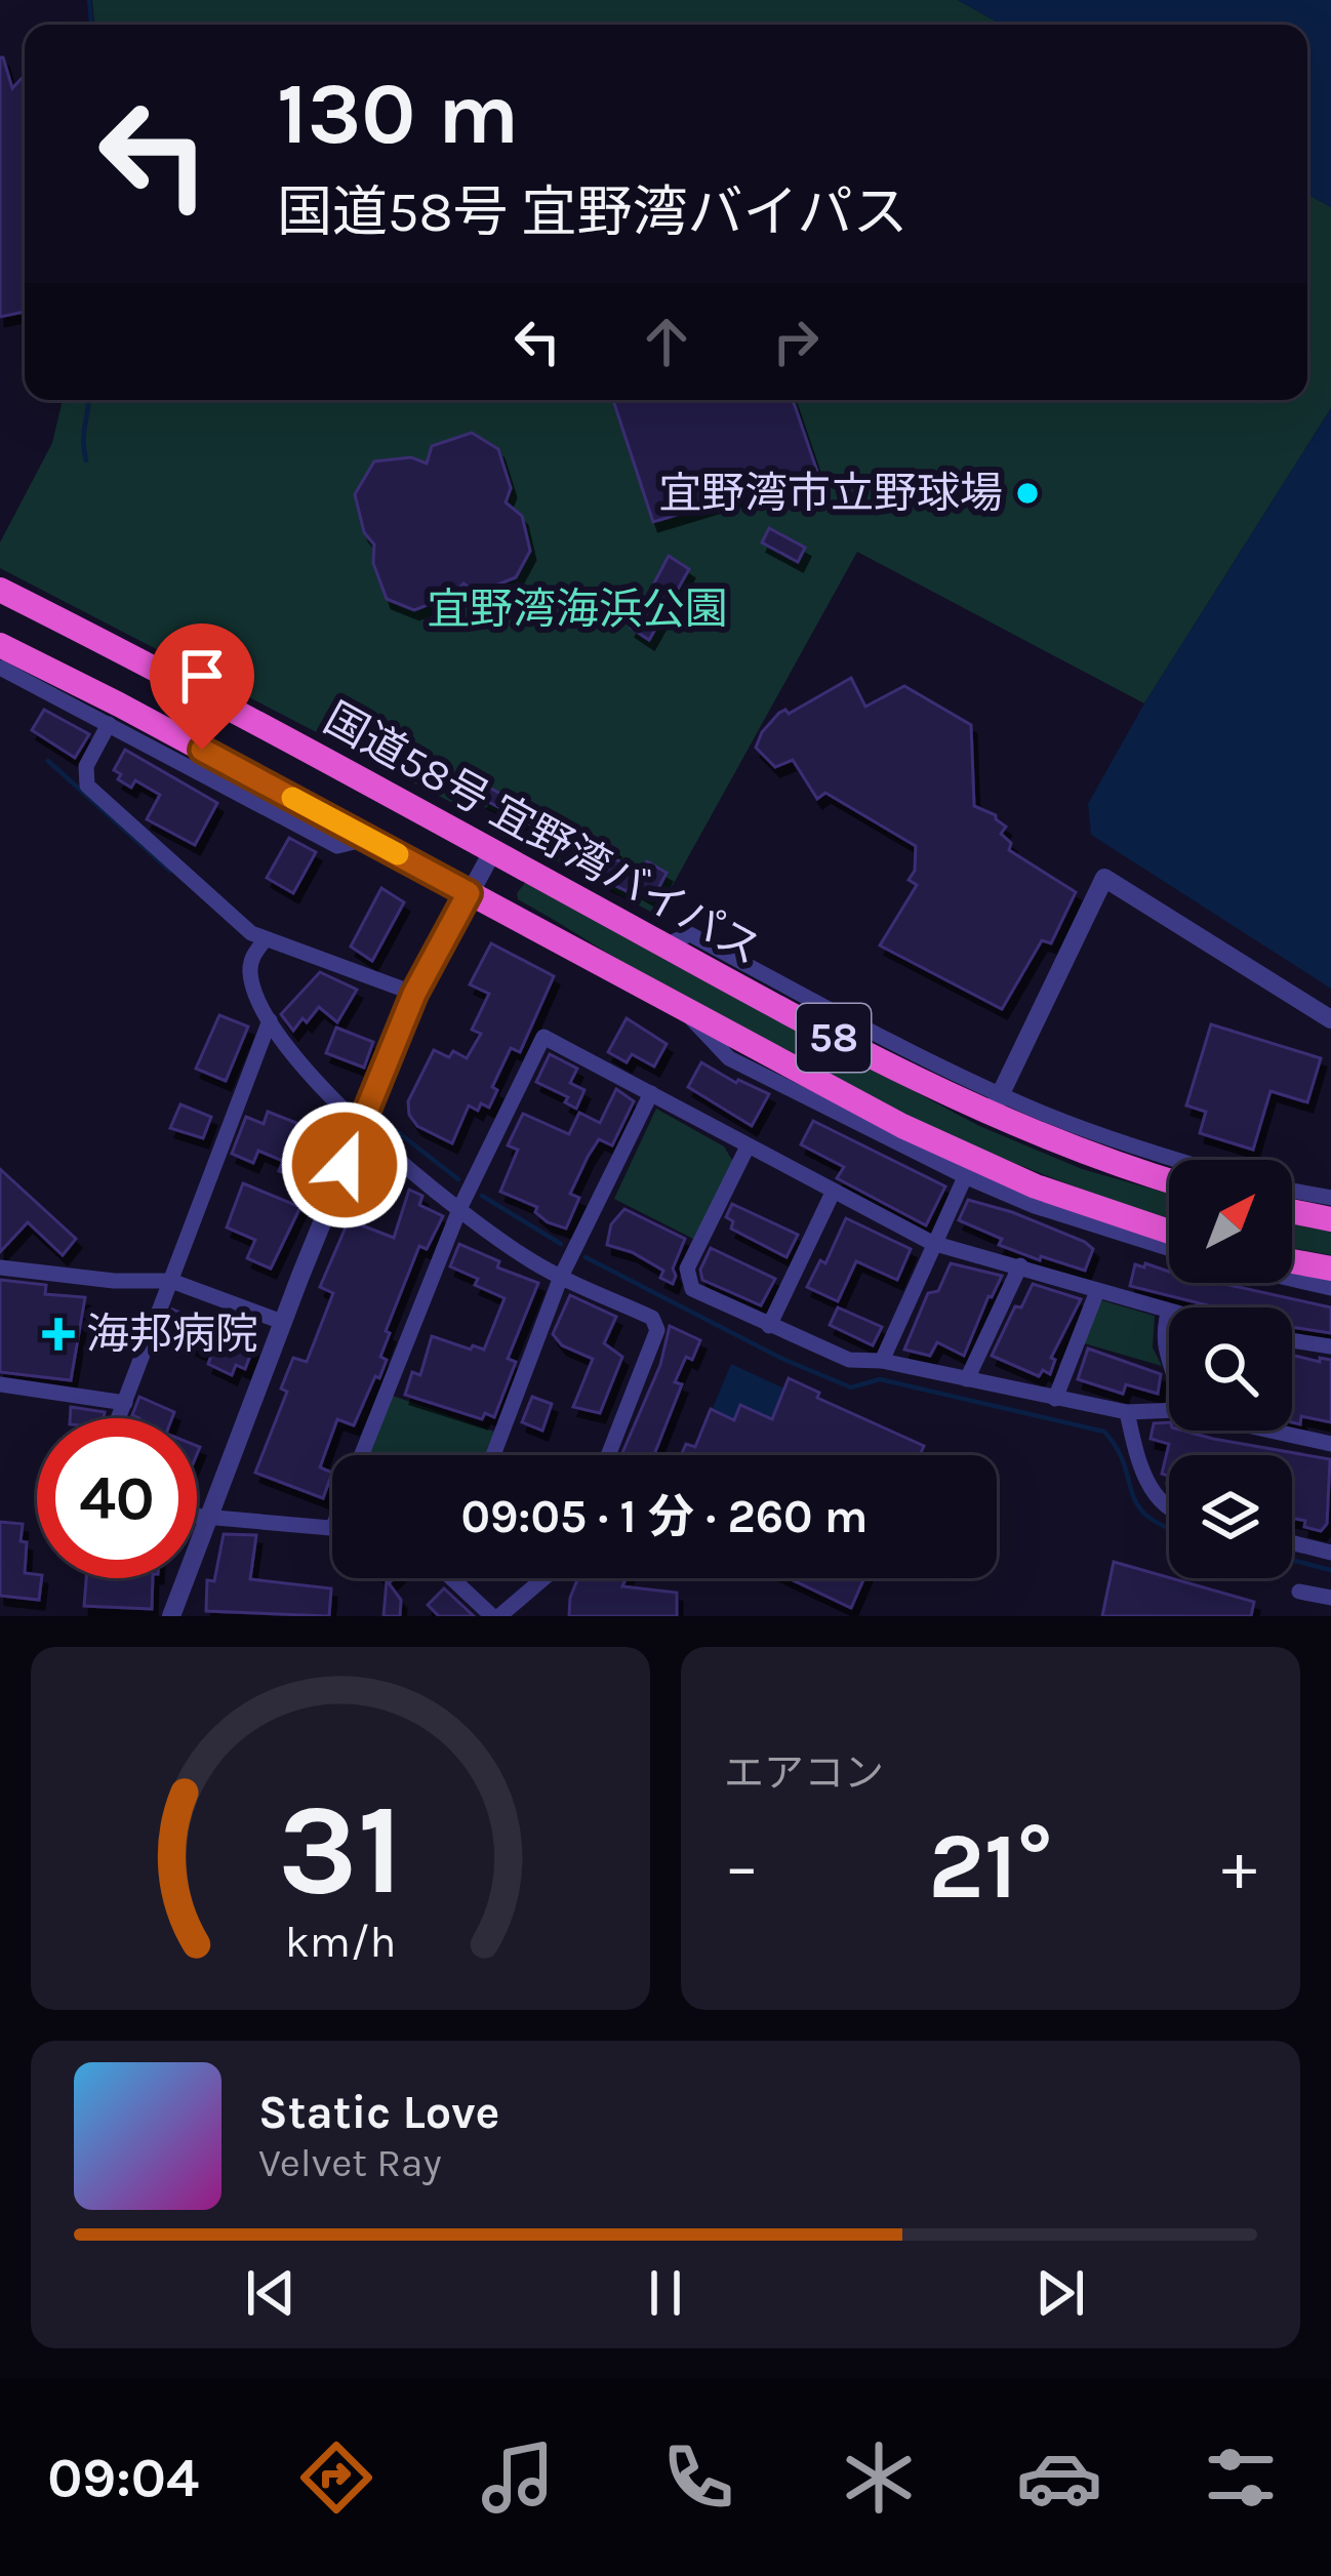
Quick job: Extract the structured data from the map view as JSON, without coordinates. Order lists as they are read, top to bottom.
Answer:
{
  "streets": {
    "highway": ["国道58号 宜野湾バイパス", "58"]
  },
  "parks": ["宜野湾海浜公園"],
  "places": {
    "other": ["宜野湾市立野球場"],
    "health": ["海邦病院"]
  },
  "north": "top right",
  "page": {
    "turn": ["130 m", "国道58号 宜野湾バイパス"],
    "limit": "40",
    "trip": "09:05 · 1 分 · 260 m",
    "tile": "エアコン",
    "heat": ["−", "21°", "+"],
    "song": ["Static Love", "Velvet Ray"],
    "tabs": "09:04",
    "gauge": ["31", "km/h"]
  }
}
